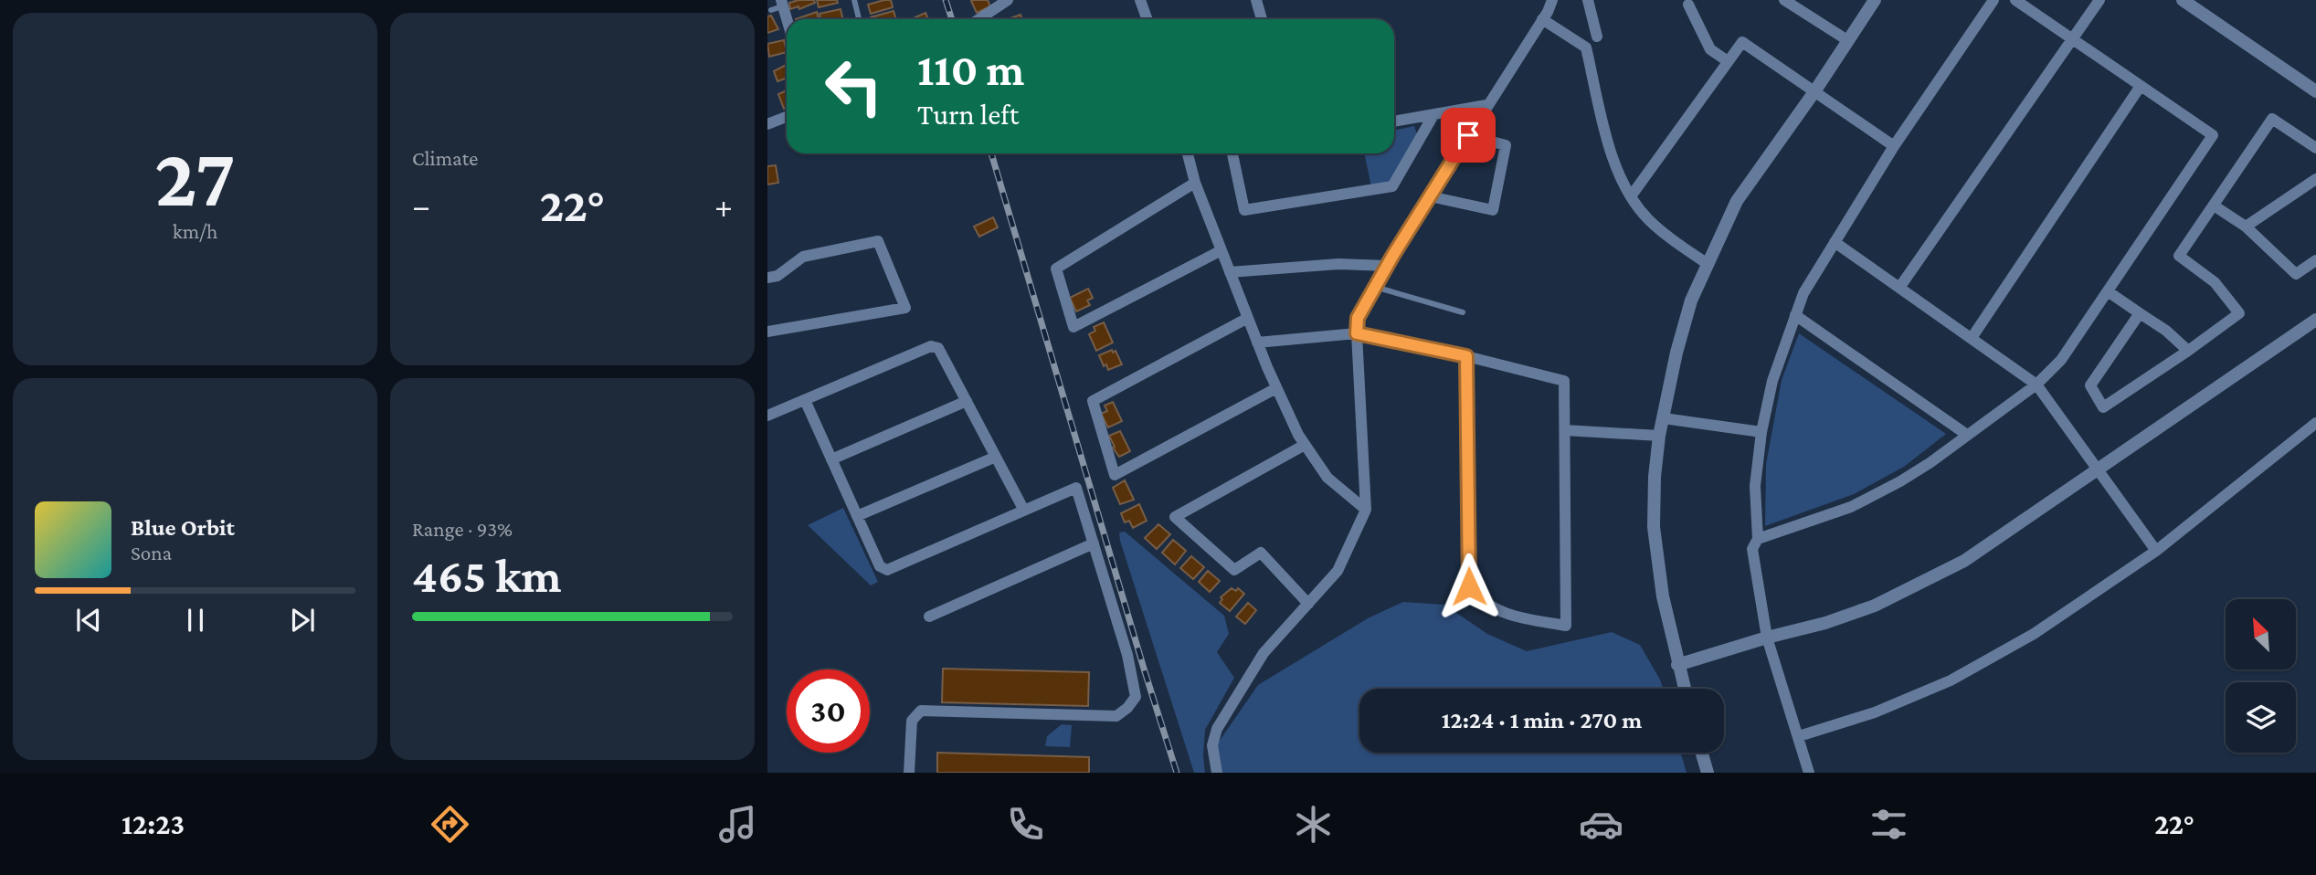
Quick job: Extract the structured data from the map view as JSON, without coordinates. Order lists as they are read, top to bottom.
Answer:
{
  "north": "top left",
  "page": {
    "tile": [
      ["27", "km/h"],
      "Climate",
      ["Range · 93%", "465 km"]
    ],
    "turn": ["110 m", "Turn left"],
    "heat": ["−", "22°", "+"],
    "song": ["Blue Orbit", "Sona"],
    "limit": "30",
    "trip": "12:24 · 1 min · 270 m",
    "tabs": ["12:23", "22°"]
  }
}
